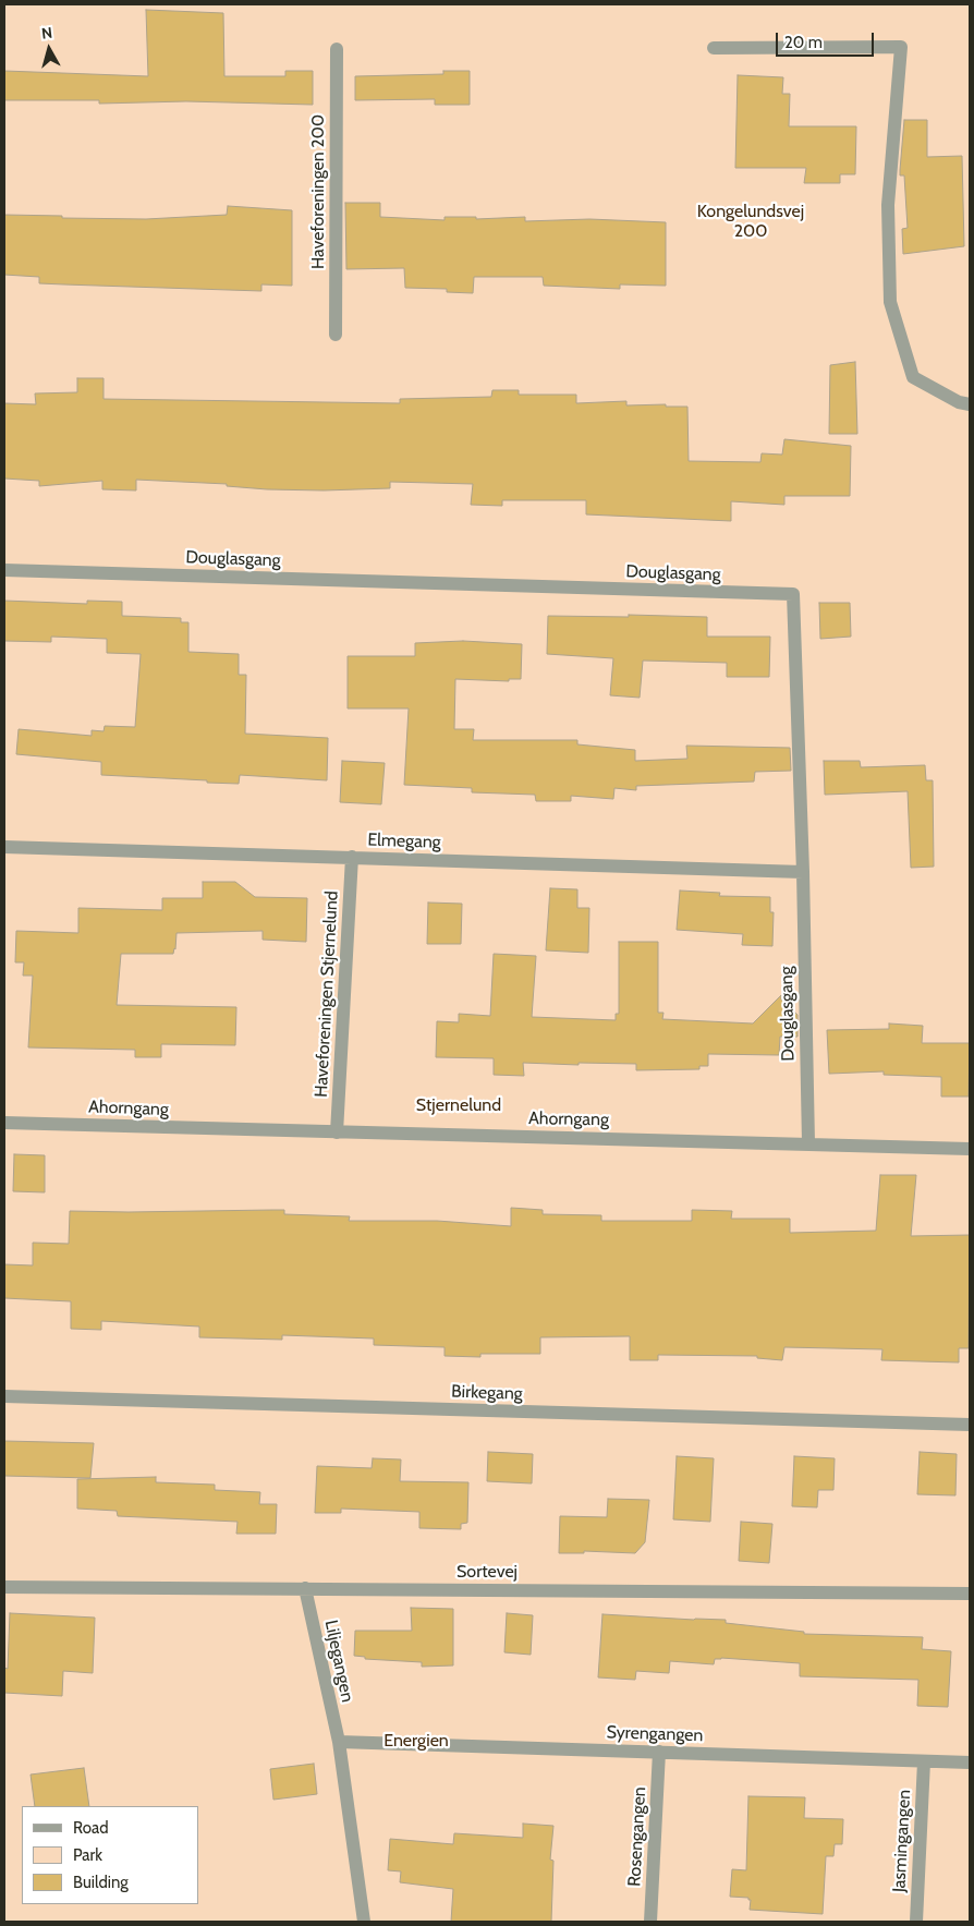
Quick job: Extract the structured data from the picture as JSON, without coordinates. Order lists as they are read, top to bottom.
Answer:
{
  "streets": {
    "lane": [
      "Haveforeningen 200",
      "Douglasgang",
      "Elmegang",
      "Haveforeningen Stjernelund",
      "Ahorngang",
      "Birkegang",
      "Sortevej",
      "Liljegangen",
      "Syrengangen",
      "Rosengangen",
      "Jasmingangen"
    ]
  },
  "crossings": [
    ["Douglasgang", "Elmegang"],
    ["Douglasgang", "Ahorngang"],
    ["Elmegang", "Haveforeningen Stjernelund"],
    ["Haveforeningen Stjernelund", "Ahorngang"],
    ["Sortevej", "Liljegangen"],
    ["Liljegangen", "Syrengangen"],
    ["Syrengangen", "Rosengangen"],
    ["Syrengangen", "Jasmingangen"]
  ],
  "parks": ["Kongelundsvej 200", "Stjernelund", "Energien"],
  "legend": ["Road", "Park", "Building"],
  "scale_bar": "20 m",
  "north": "top"
}
